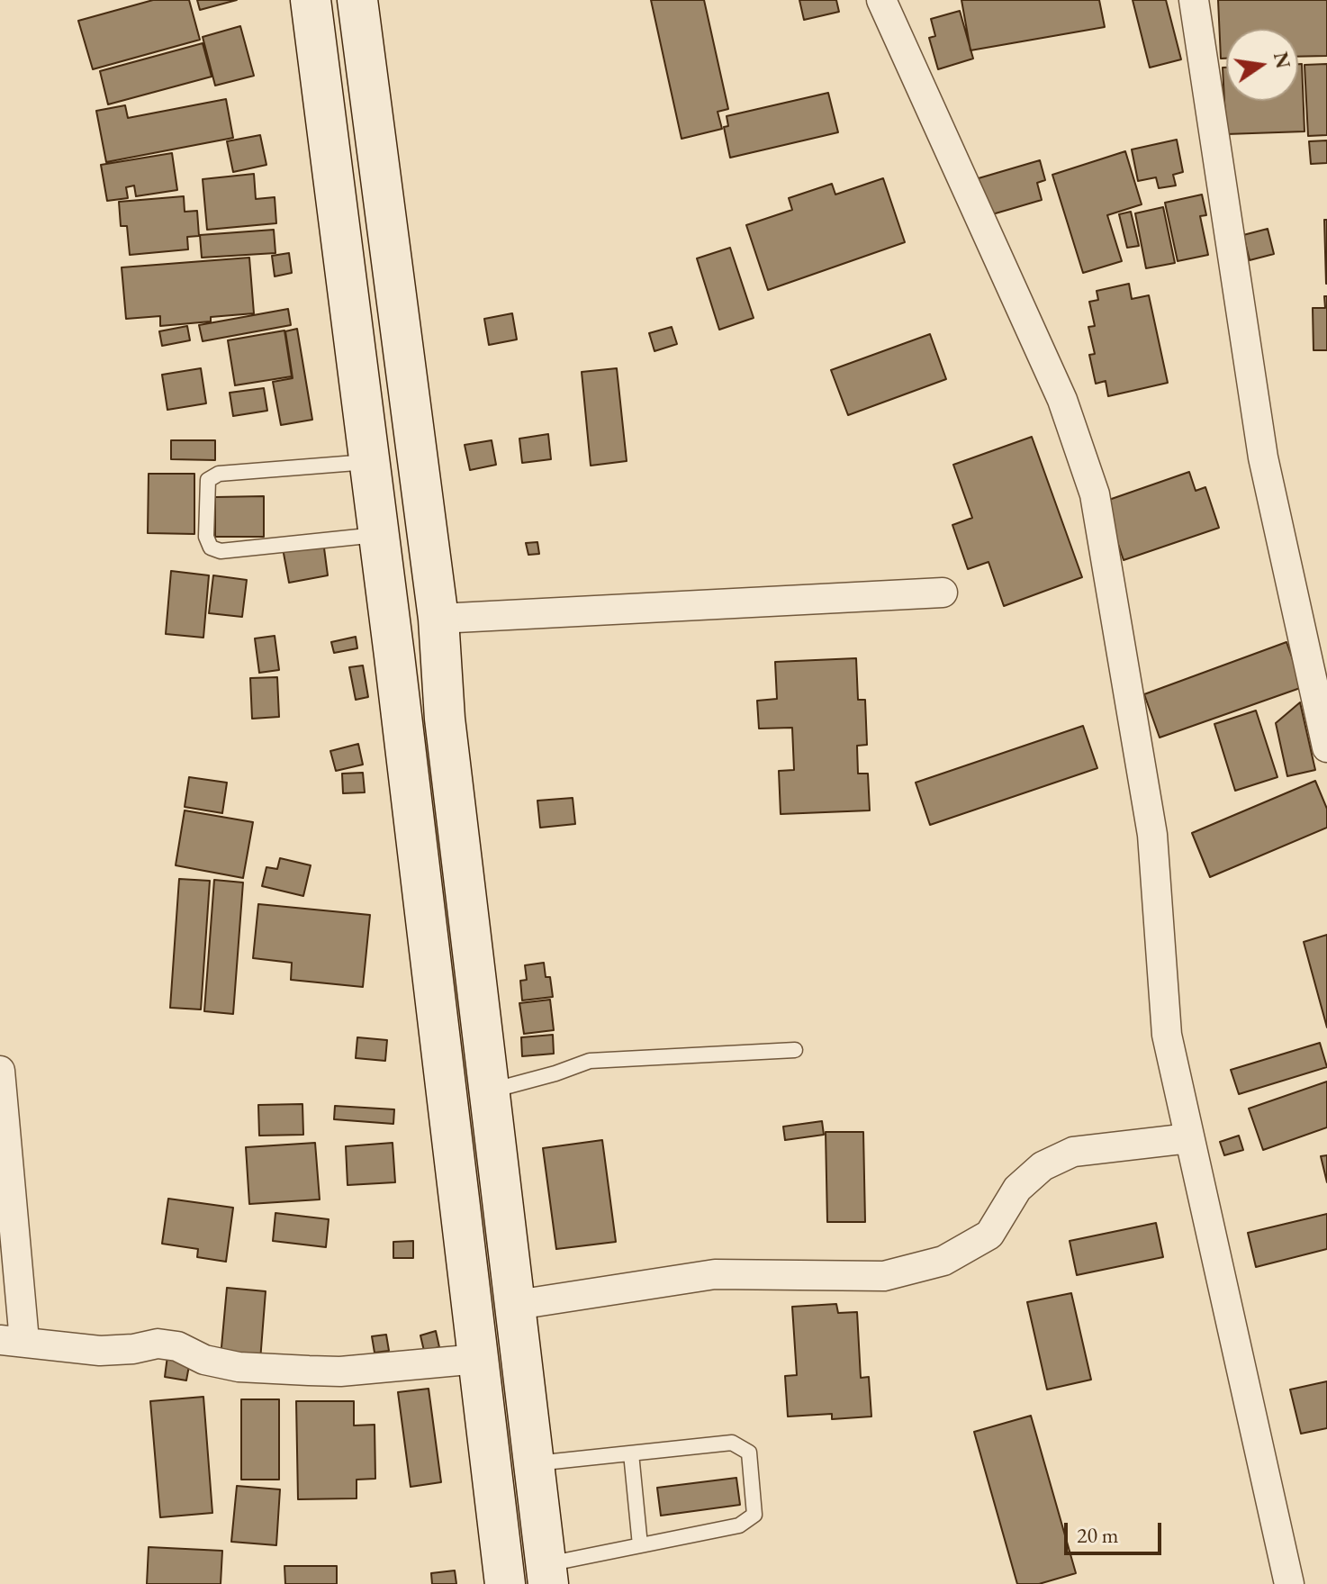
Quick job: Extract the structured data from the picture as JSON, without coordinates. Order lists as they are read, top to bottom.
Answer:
{
  "scale_bar": "20 m",
  "north": "right"
}
